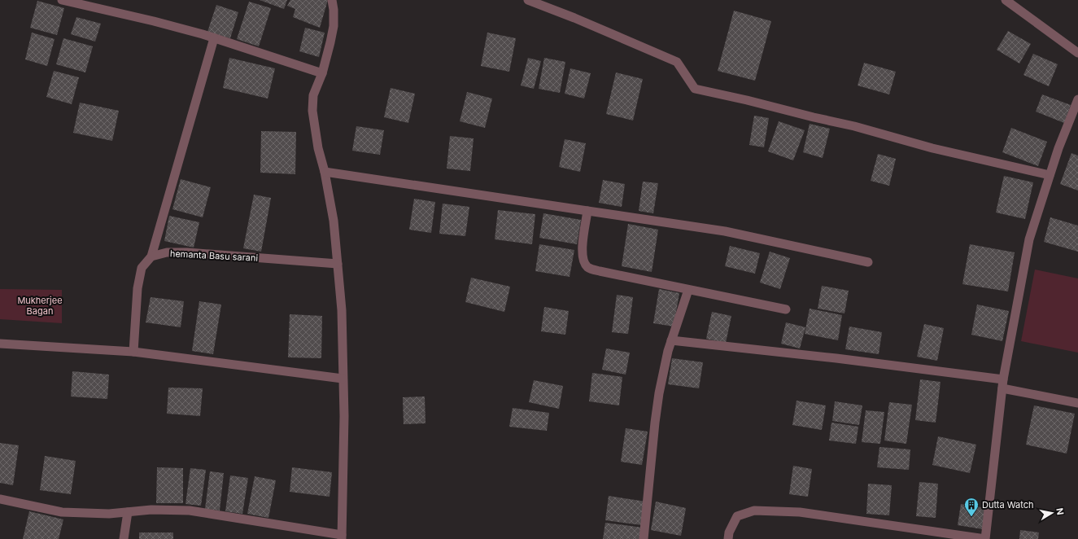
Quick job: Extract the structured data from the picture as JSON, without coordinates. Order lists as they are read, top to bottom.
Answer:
{
  "streets": {
    "street": ["hemanta Basu sarani"]
  },
  "parks": ["Mukherjee Bagan"],
  "places": {
    "building": ["Dutta Watch"]
  },
  "north": "right"
}
